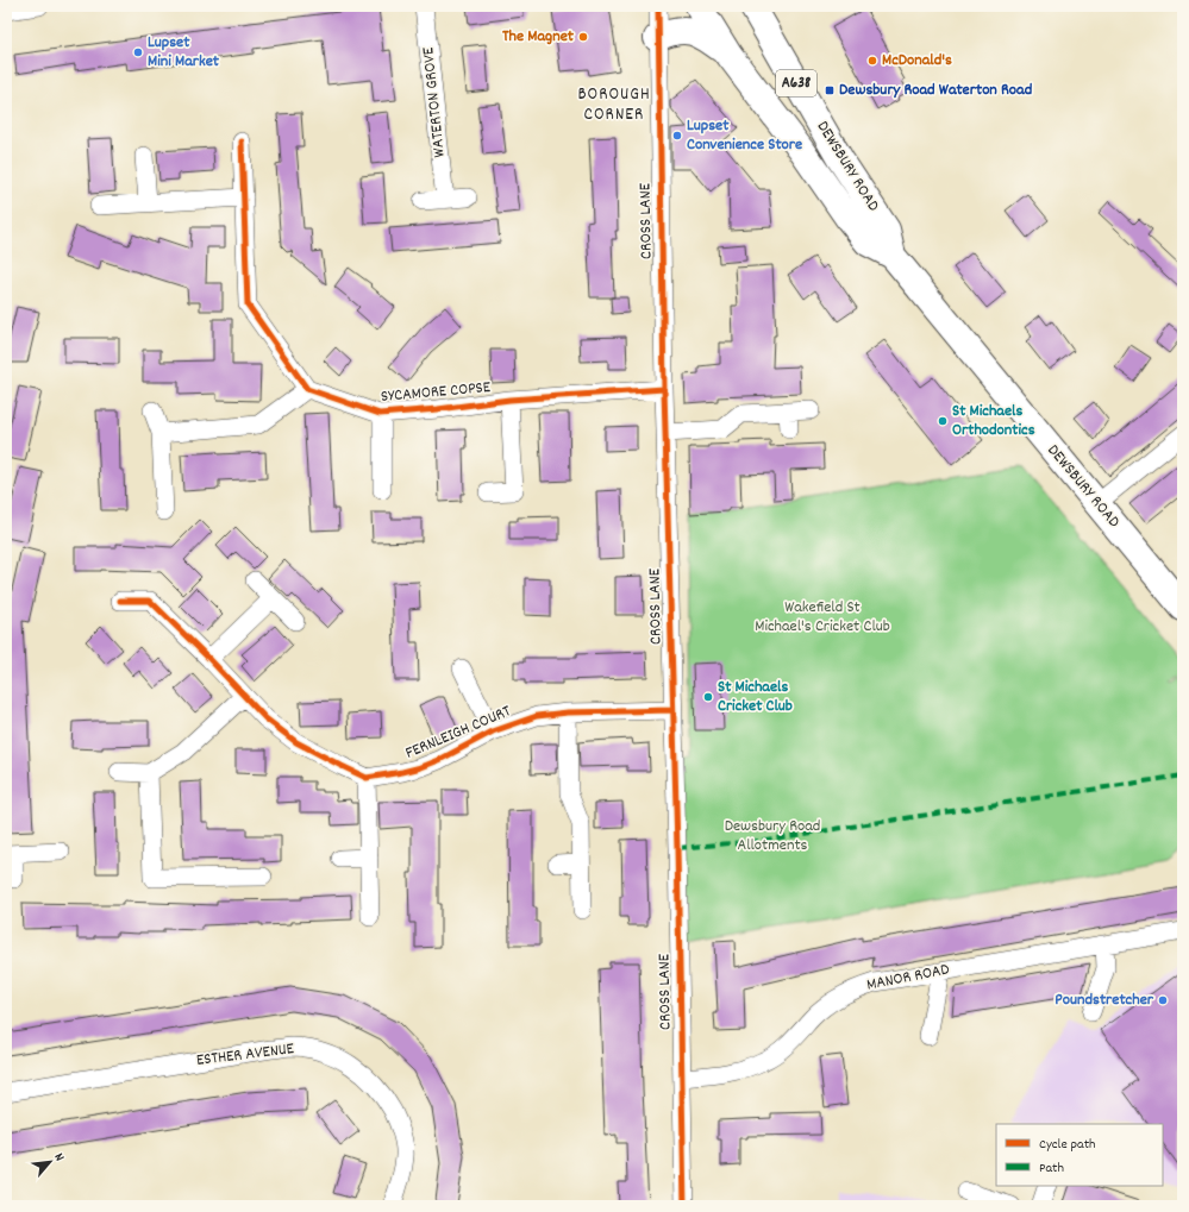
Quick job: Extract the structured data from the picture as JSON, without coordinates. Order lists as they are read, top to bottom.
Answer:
{
  "streets": {
    "highway": ["A638", "DEWSBURY ROAD"],
    "street": [
      "WATERTON GROVE",
      "CROSS LANE",
      "SYCAMORE COPSE",
      "FERNLEIGH COURT",
      "MANOR ROAD",
      "ESTHER AVENUE"
    ]
  },
  "crossings": [
    ["CROSS LANE", "SYCAMORE COPSE"],
    ["CROSS LANE", "FERNLEIGH COURT"],
    ["CROSS LANE", "MANOR ROAD"]
  ],
  "districts": ["BOROUGH CORNER"],
  "parks": ["Wakefield St Michael's Cricket Club", "Dewsbury Road Allotments"],
  "places": {
    "other": [
      "The Magnet",
      "Lupset Mini Market",
      "McDonald's",
      "Lupset Convenience Store",
      "St Michaels Orthodontics",
      "St Michaels Cricket Club",
      "Poundstretcher"
    ],
    "transit": ["Dewsbury Road Waterton Road"]
  },
  "legend": ["Cycle path", "Path"],
  "north": "top right"
}
